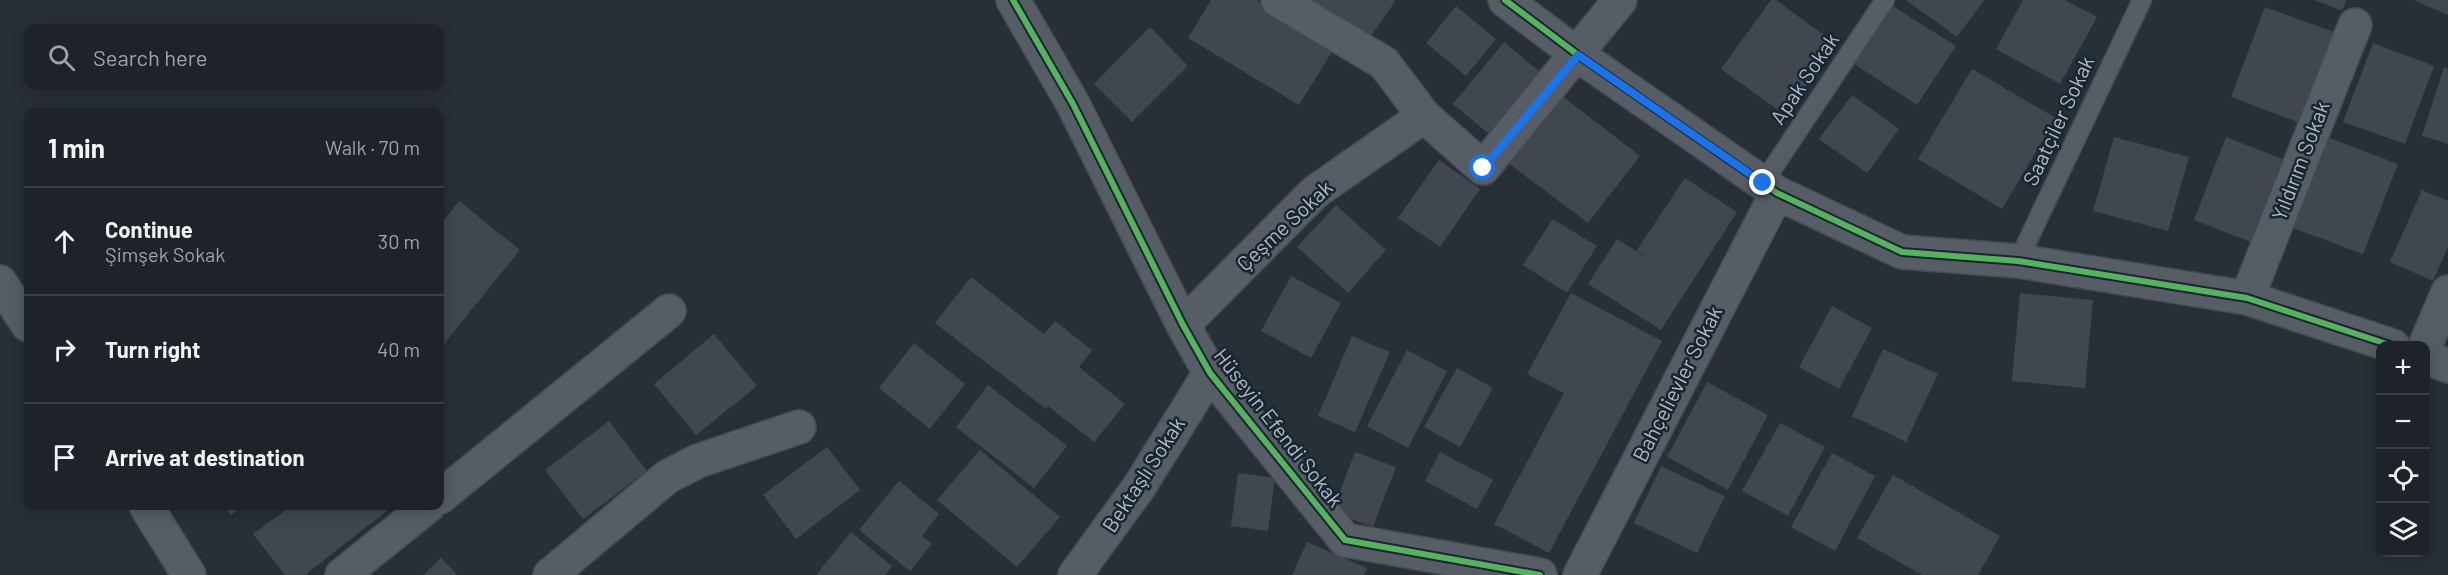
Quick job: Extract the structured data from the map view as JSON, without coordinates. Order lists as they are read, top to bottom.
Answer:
{
  "streets": {
    "street": [
      "Yıldırım Sokak",
      "Çeşme Sokak",
      "Bahçelievler Sokak",
      "Hüseyin Efendi Sokak",
      "Bektaşlı Sokak"
    ],
    "lane": ["Apak Sokak", "Saatçiler Sokak"]
  },
  "crossings": [
    ["Apak Sokak", "Bahçelievler Sokak"],
    ["Çeşme Sokak", "Hüseyin Efendi Sokak"],
    ["Hüseyin Efendi Sokak", "Bektaşlı Sokak"]
  ],
  "page": {
    "search": "Search here",
    "heading": ["1 min", "Walk · 70 m"],
    "list": [
      ["Continue", "Şimşek Sokak", "30 m"],
      ["Turn right", "40 m"],
      "Arrive at destination"
    ],
    "map_buttons": ["+", "−"]
  }
}
